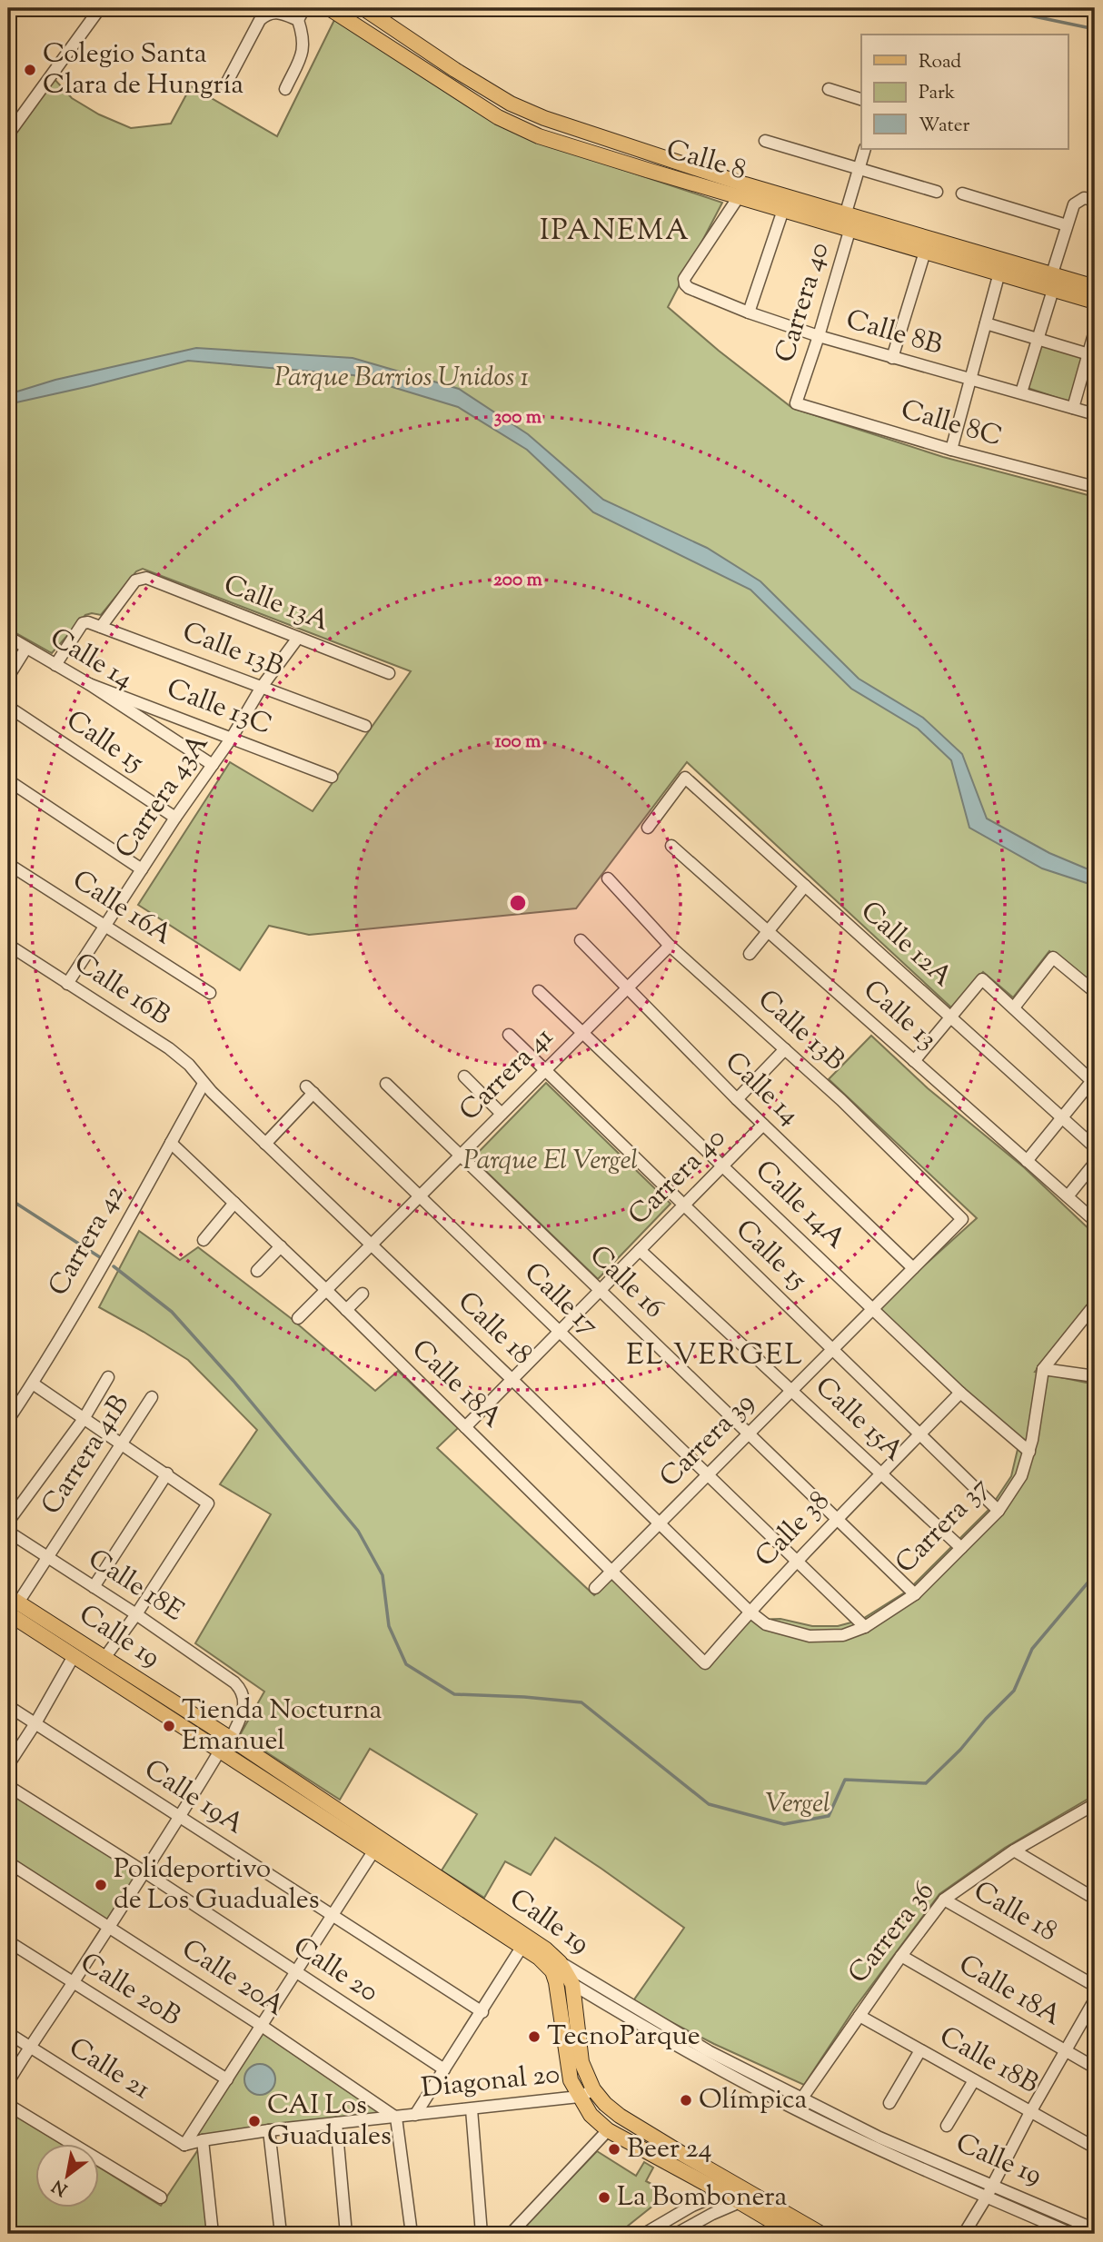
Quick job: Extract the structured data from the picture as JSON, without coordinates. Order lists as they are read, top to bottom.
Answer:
{
  "streets": {
    "main road": ["Calle 8", "Calle 19"],
    "street": [
      "Carrera 40",
      "Calle 8B",
      "Calle 8C",
      "Calle 13A",
      "Calle 13B",
      "Calle 14",
      "Calle 13C",
      "Calle 15",
      "Carrera 43A",
      "Calle 16A",
      "Calle 12A",
      "Calle 16B",
      "Calle 13",
      "Carrera 41",
      "Calle 14A",
      "Carrera 42",
      "Calle 16",
      "Calle 17",
      "Calle 18",
      "Calle 18A",
      "Calle 15A",
      "Carrera 39",
      "Carrera 41B",
      "Carrera 37",
      "Calle 38",
      "Calle 18E",
      "Calle 19A",
      "Carrera 36",
      "Calle 20",
      "Calle 20A",
      "Calle 20B",
      "Calle 18B",
      "Calle 21",
      "Diagonal 20"
    ]
  },
  "crossings": [
    ["Calle 8", "Carrera 40"],
    ["Calle 8", "Calle 8B"],
    ["Carrera 40", "Calle 8B"],
    ["Carrera 40", "Calle 8C"],
    ["Carrera 40", "Calle 13B"],
    ["Carrera 40", "Calle 14"],
    ["Carrera 40", "Calle 15"],
    ["Carrera 40", "Calle 14A"],
    ["Carrera 40", "Calle 16"],
    ["Carrera 40", "Calle 17"],
    ["Carrera 40", "Calle 18"],
    ["Carrera 40", "Calle 18A"],
    ["Carrera 40", "Calle 15A"],
    ["Calle 13A", "Calle 13B"],
    ["Calle 13A", "Carrera 43A"],
    ["Calle 13B", "Calle 14"],
    ["Calle 13B", "Carrera 43A"],
    ["Calle 13B", "Carrera 41"],
    ["Calle 13B", "Carrera 39"],
    ["Calle 14", "Calle 13C"],
    ["Calle 14", "Carrera 43A"],
    ["Calle 14", "Carrera 41"],
    ["Calle 14", "Carrera 39"],
    ["Calle 13C", "Carrera 43A"],
    ["Calle 15", "Carrera 43A"],
    ["Calle 15", "Carrera 41"],
    ["Calle 15", "Carrera 39"],
    ["Calle 15", "Carrera 37"],
    ["Calle 15", "Calle 38"],
    ["Carrera 43A", "Calle 16A"],
    ["Carrera 43A", "Calle 16B"],
    ["Calle 16B", "Carrera 42"],
    ["Calle 16B", "Calle 18"],
    ["Carrera 41", "Calle 14A"],
    ["Carrera 41", "Calle 16"],
    ["Carrera 41", "Calle 17"],
    ["Carrera 41", "Calle 18"],
    ["Carrera 41", "Calle 18A"],
    ["Calle 14A", "Carrera 39"],
    ["Calle 14A", "Carrera 37"],
    ["Calle 14A", "Calle 38"],
    ["Carrera 42", "Calle 18"],
    ["Carrera 42", "Calle 18A"],
    ["Calle 16", "Carrera 39"],
    ["Calle 16", "Carrera 37"],
    ["Calle 16", "Calle 38"],
    ["Calle 17", "Calle 18"],
    ["Calle 17", "Carrera 39"],
    ["Calle 17", "Carrera 37"],
    ["Calle 17", "Calle 38"],
    ["Calle 18", "Carrera 39"],
    ["Calle 18", "Carrera 37"],
    ["Calle 18", "Calle 38"],
    ["Calle 18", "Carrera 36"],
    ["Calle 18A", "Carrera 39"],
    ["Calle 18A", "Calle 38"],
    ["Calle 18A", "Carrera 36"],
    ["Calle 15A", "Carrera 39"],
    ["Calle 15A", "Carrera 37"],
    ["Calle 15A", "Calle 38"],
    ["Carrera 41B", "Calle 18E"],
    ["Carrera 41B", "Calle 19"],
    ["Carrera 37", "Calle 38"],
    ["Calle 18E", "Calle 19"],
    ["Calle 19", "Carrera 36"],
    ["Carrera 36", "Calle 18B"],
    ["Calle 20A", "Diagonal 20"]
  ],
  "districts": ["IPANEMA", "EL VERGEL"],
  "parks": ["Parque Barrios Unidos 1", "Parque El Vergel", "Vergel"],
  "places": [
    "Colegio Santa Clara de Hungría",
    "Tienda Nocturna Emanuel",
    "Polideportivo de Los Guaduales",
    "TecnoParque",
    "Olímpica",
    "CAI Los Guaduales",
    "Beer 24",
    "La Bombonera"
  ],
  "legend": ["Road", "Park", "Water"],
  "north": "bottom left",
  "rings": ["300 m", "200 m", "100 m"]
}
